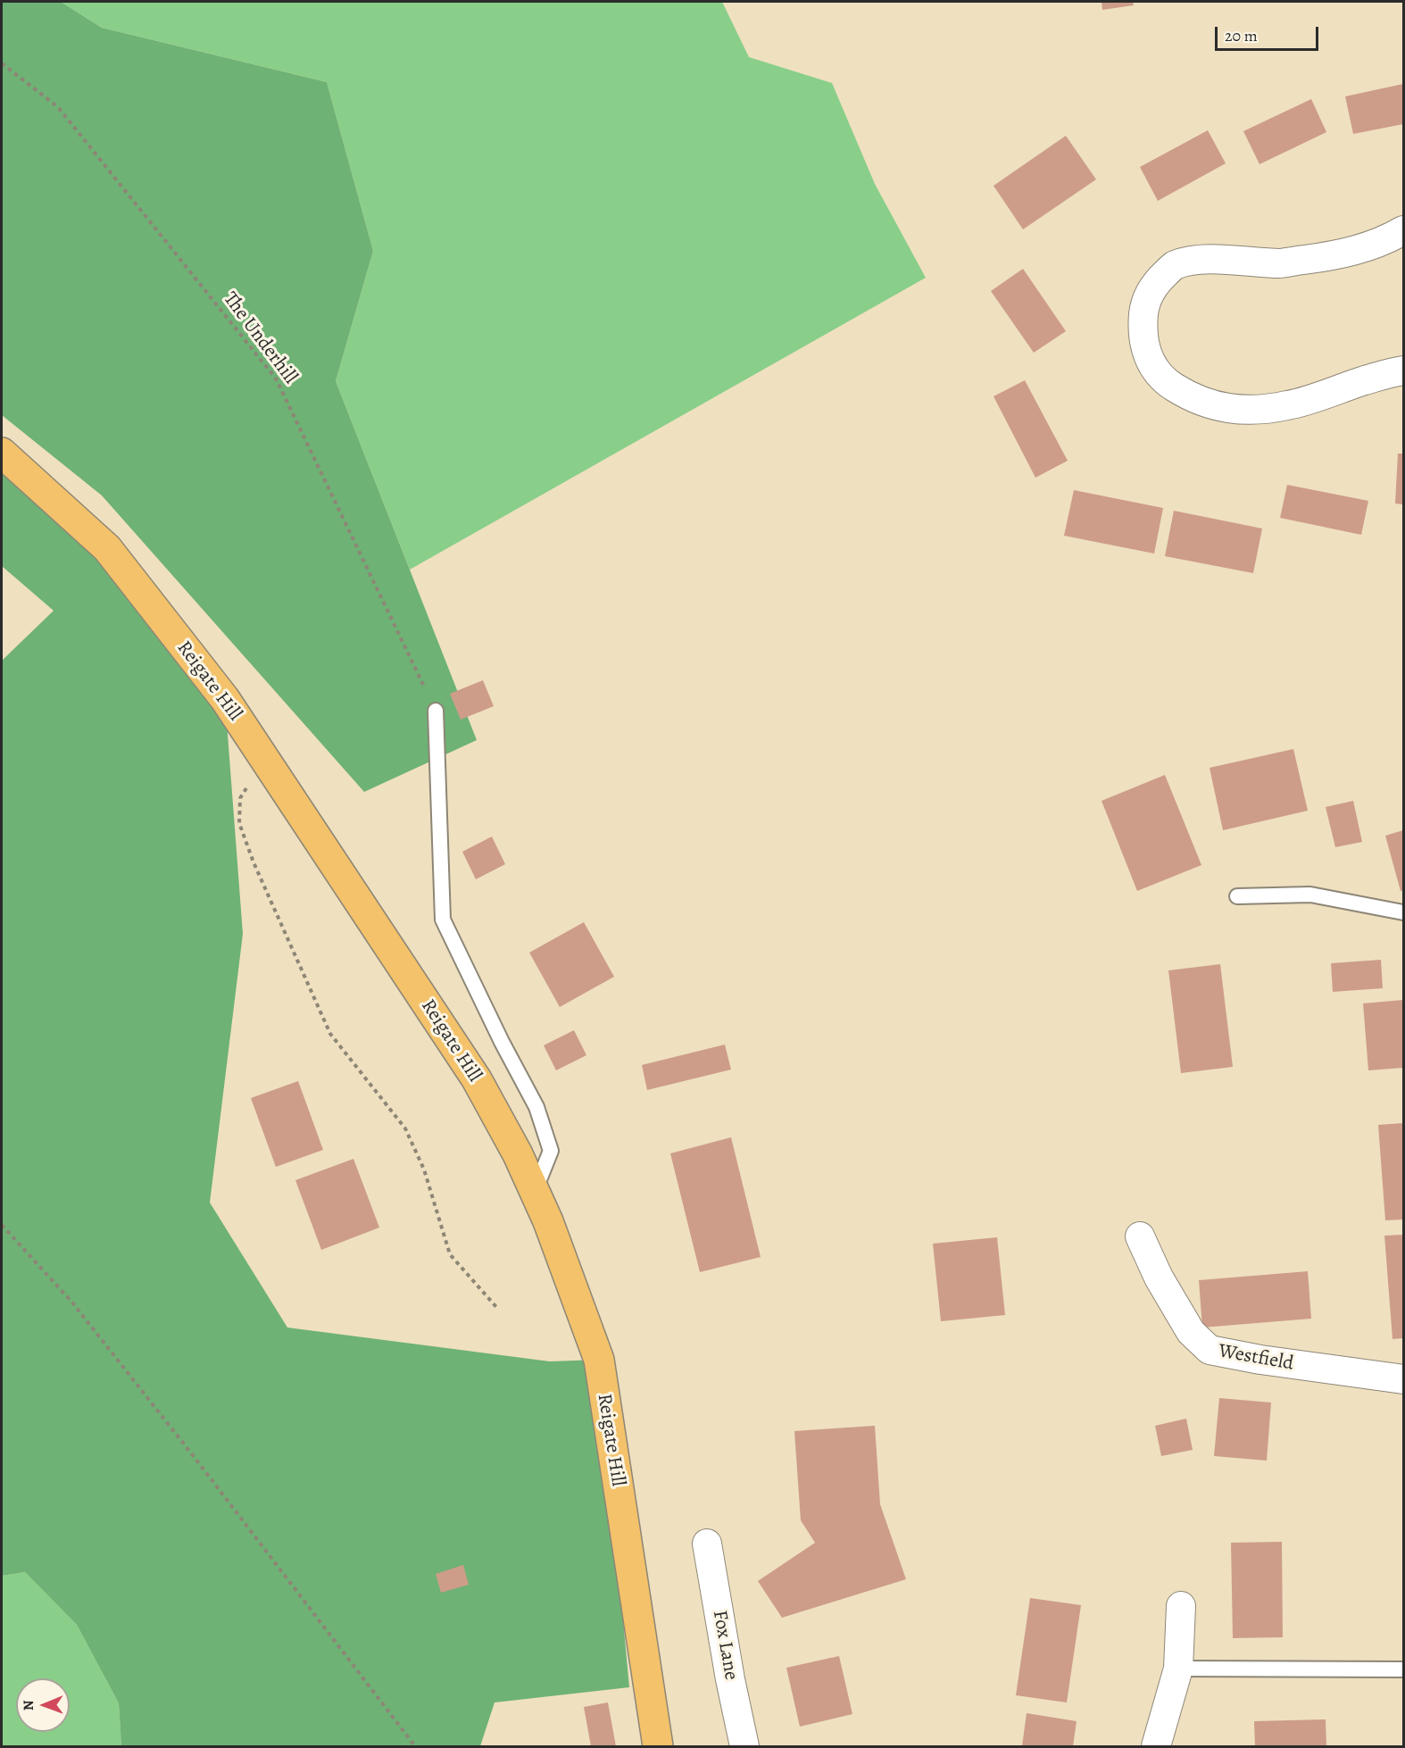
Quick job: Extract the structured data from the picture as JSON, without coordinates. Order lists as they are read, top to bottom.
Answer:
{
  "streets": {
    "main road": ["Reigate Hill"],
    "street": ["Westfield", "Fox Lane"],
    "path": ["The Underhill"]
  },
  "scale_bar": "20 m",
  "north": "left"
}
